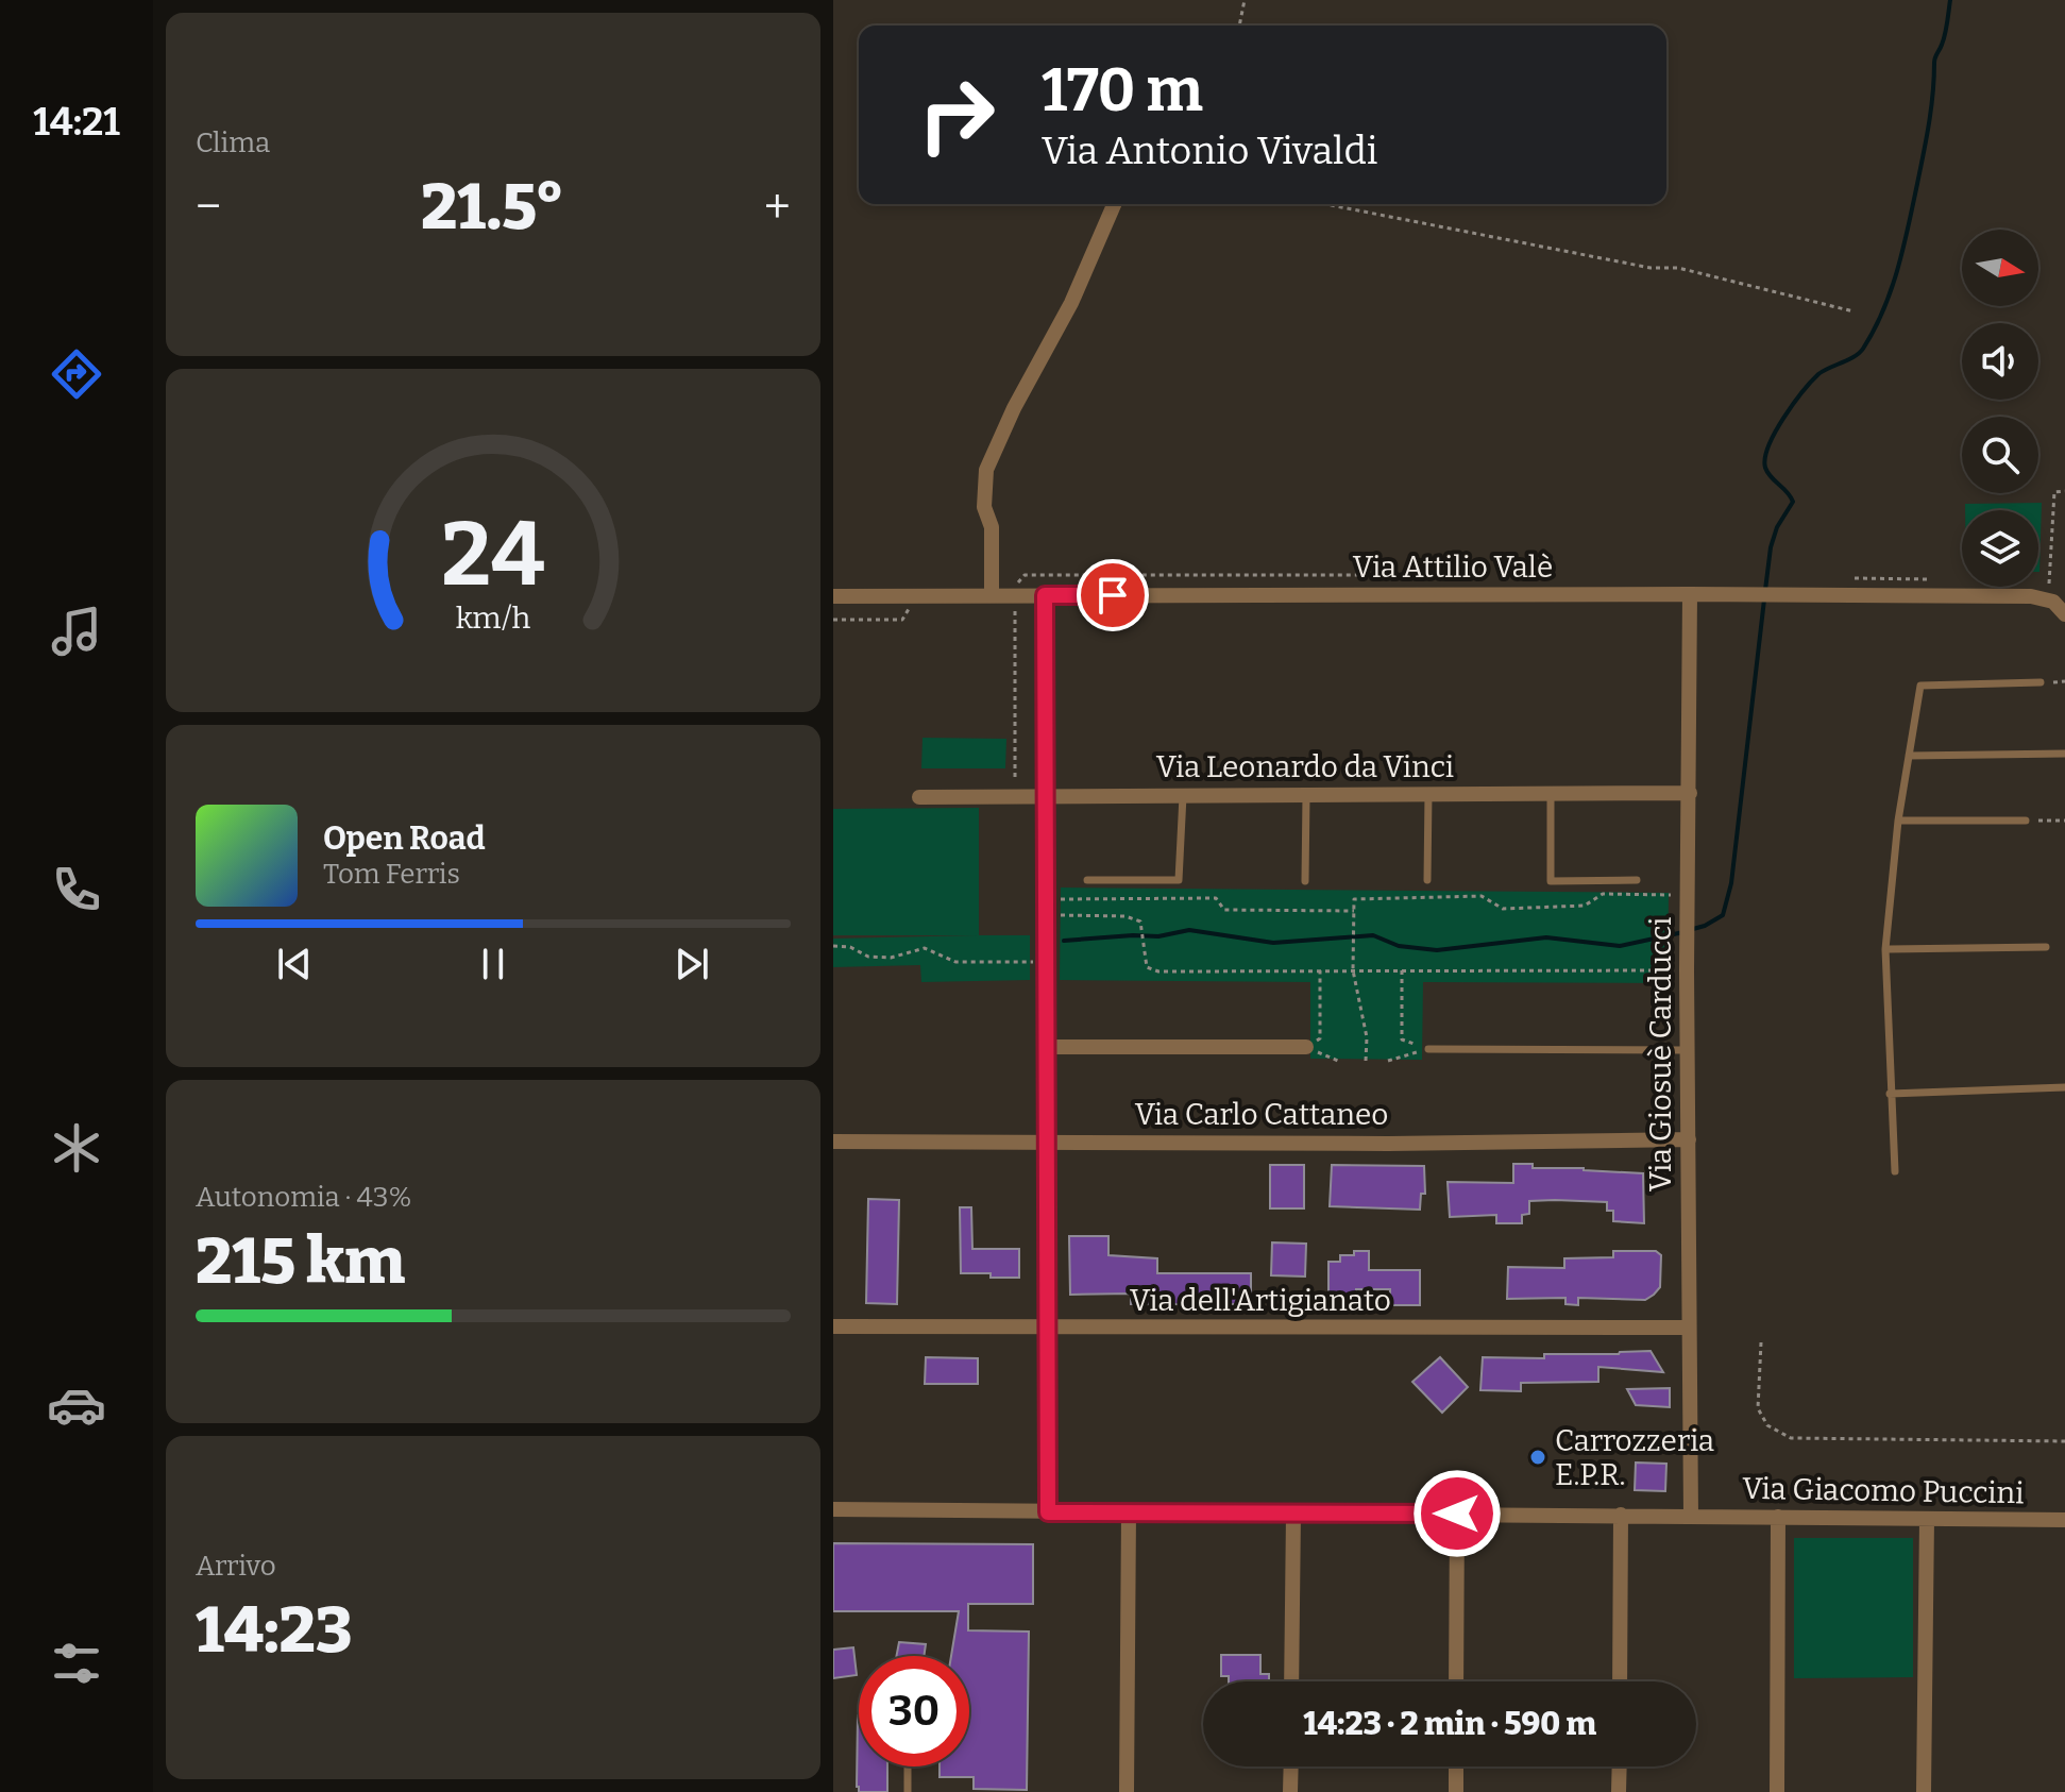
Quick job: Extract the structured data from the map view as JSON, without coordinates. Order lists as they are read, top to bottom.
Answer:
{
  "streets": {
    "street": [
      "Via Attilio Valè",
      "Via Leonardo da Vinci",
      "Via Giosuè Carducci",
      "Via Carlo Cattaneo",
      "Via dell'Artigianato",
      "Via Giacomo Puccini"
    ]
  },
  "crossings": [
    ["Via Attilio Valè", "Via Giosuè Carducci"],
    ["Via Leonardo da Vinci", "Via Giosuè Carducci"],
    ["Via Giosuè Carducci", "Via Carlo Cattaneo"],
    ["Via Giosuè Carducci", "Via dell'Artigianato"],
    ["Via Giosuè Carducci", "Via Giacomo Puccini"]
  ],
  "places": ["Carrozzeria E.P.R."],
  "north": "right",
  "page": {
    "tabs": "14:21",
    "tile": [
      "Clima",
      ["Autonomia · 43%", "215 km"],
      ["Arrivo", "14:23"]
    ],
    "turn": ["170 m", "Via Antonio Vivaldi"],
    "heat": ["−", "21.5°", "+"],
    "song": ["Open Road", "Tom Ferris"],
    "limit": "30",
    "trip": "14:23 · 2 min · 590 m",
    "gauge": ["24", "km/h"]
  }
}
